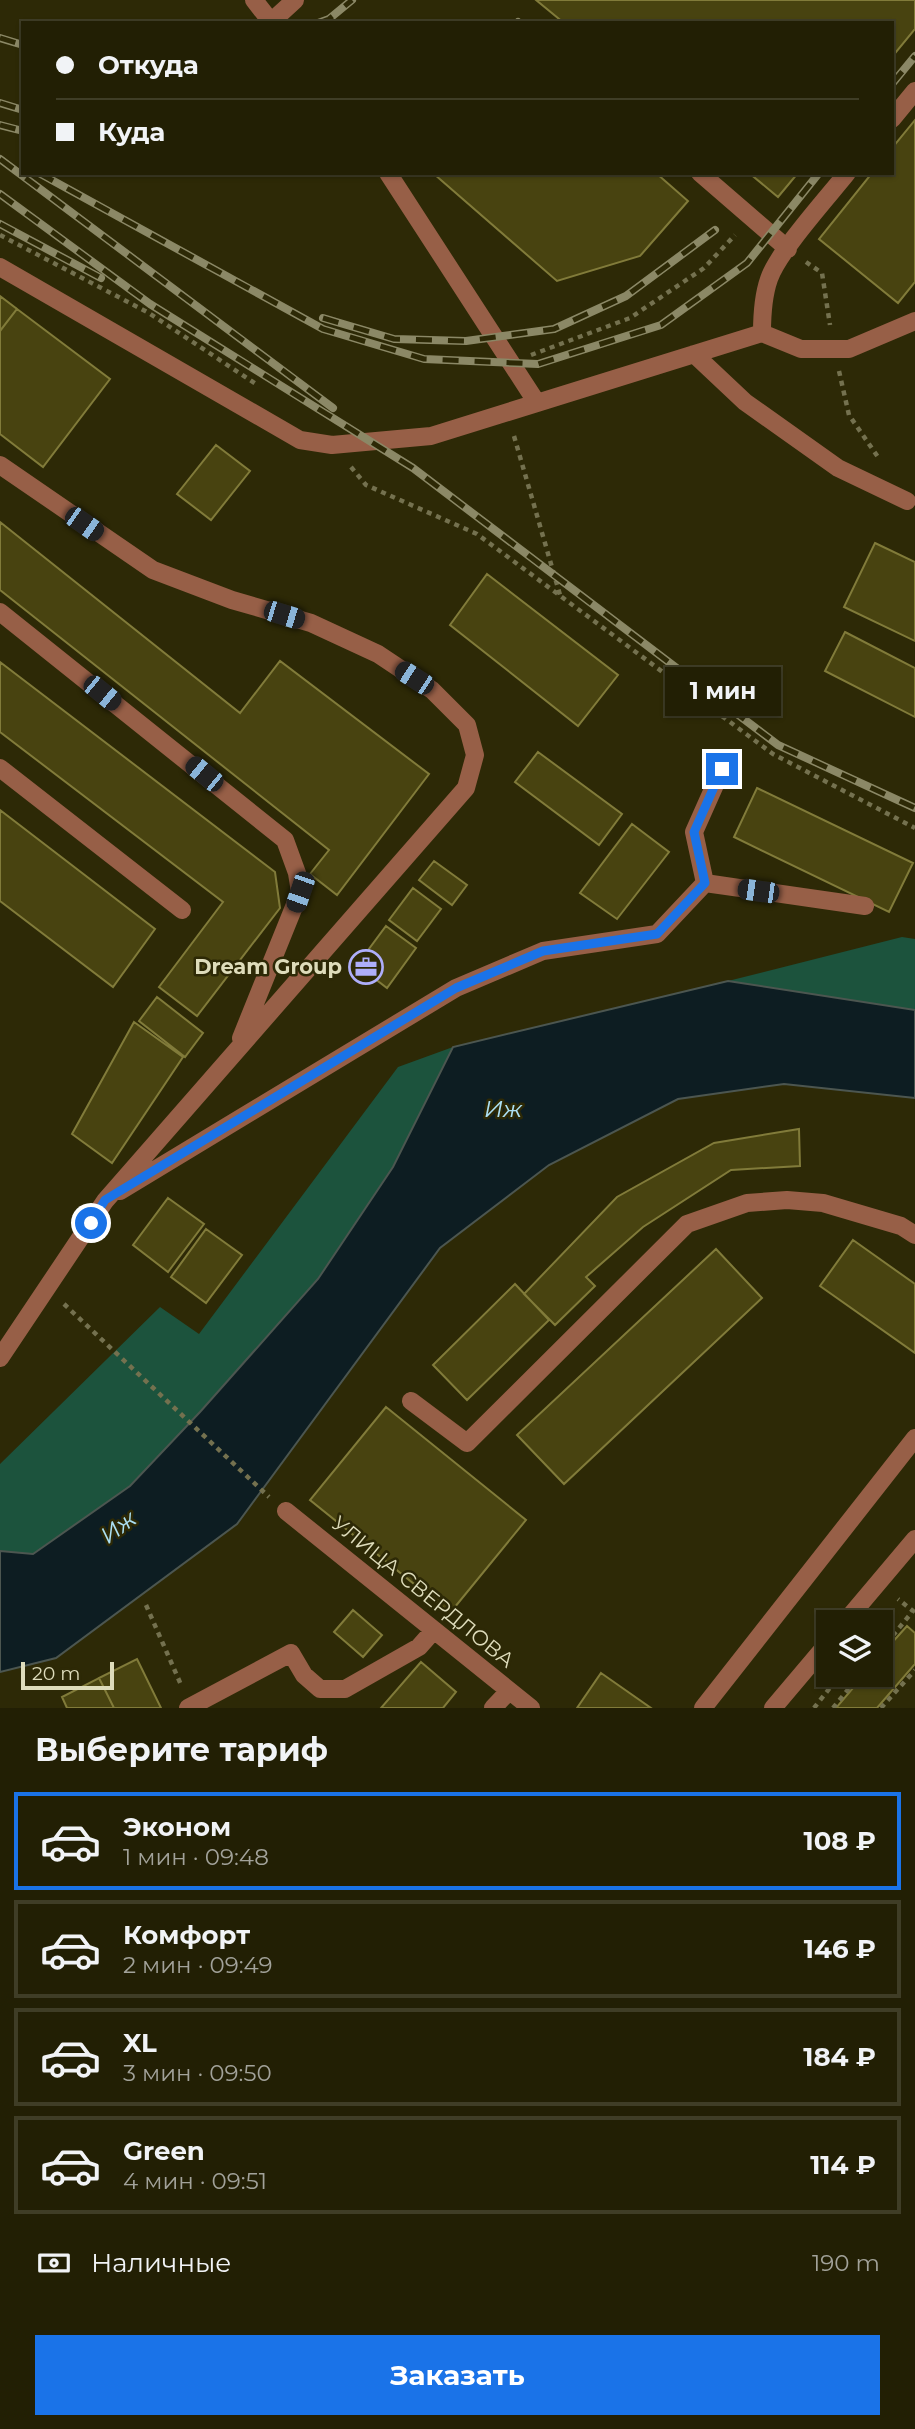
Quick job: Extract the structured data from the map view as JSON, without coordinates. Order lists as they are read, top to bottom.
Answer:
{
  "streets": {
    "street": ["УЛИЦА СВЕРДЛОВА"]
  },
  "water": ["Иж"],
  "places": {
    "office": ["Dream Group"]
  },
  "scale_bar": "20 m",
  "page": {
    "banner": ["Откуда", "Куда"],
    "bubble": "1 мин",
    "scale": "20 m",
    "heading": "Выберите тариф",
    "list": [
      {
        "name": "Эконом",
        "note": "1 мин · 09:48",
        "value": "108 ₽"
      },
      {
        "name": "Комфорт",
        "note": "2 мин · 09:49",
        "value": "146 ₽"
      },
      {
        "name": "XL",
        "note": "3 мин · 09:50",
        "value": "184 ₽"
      },
      {
        "name": "Green",
        "note": "4 мин · 09:51",
        "value": "114 ₽"
      }
    ],
    "pay": ["Наличные", "190 m"],
    "buttons": "Заказать"
  }
}
